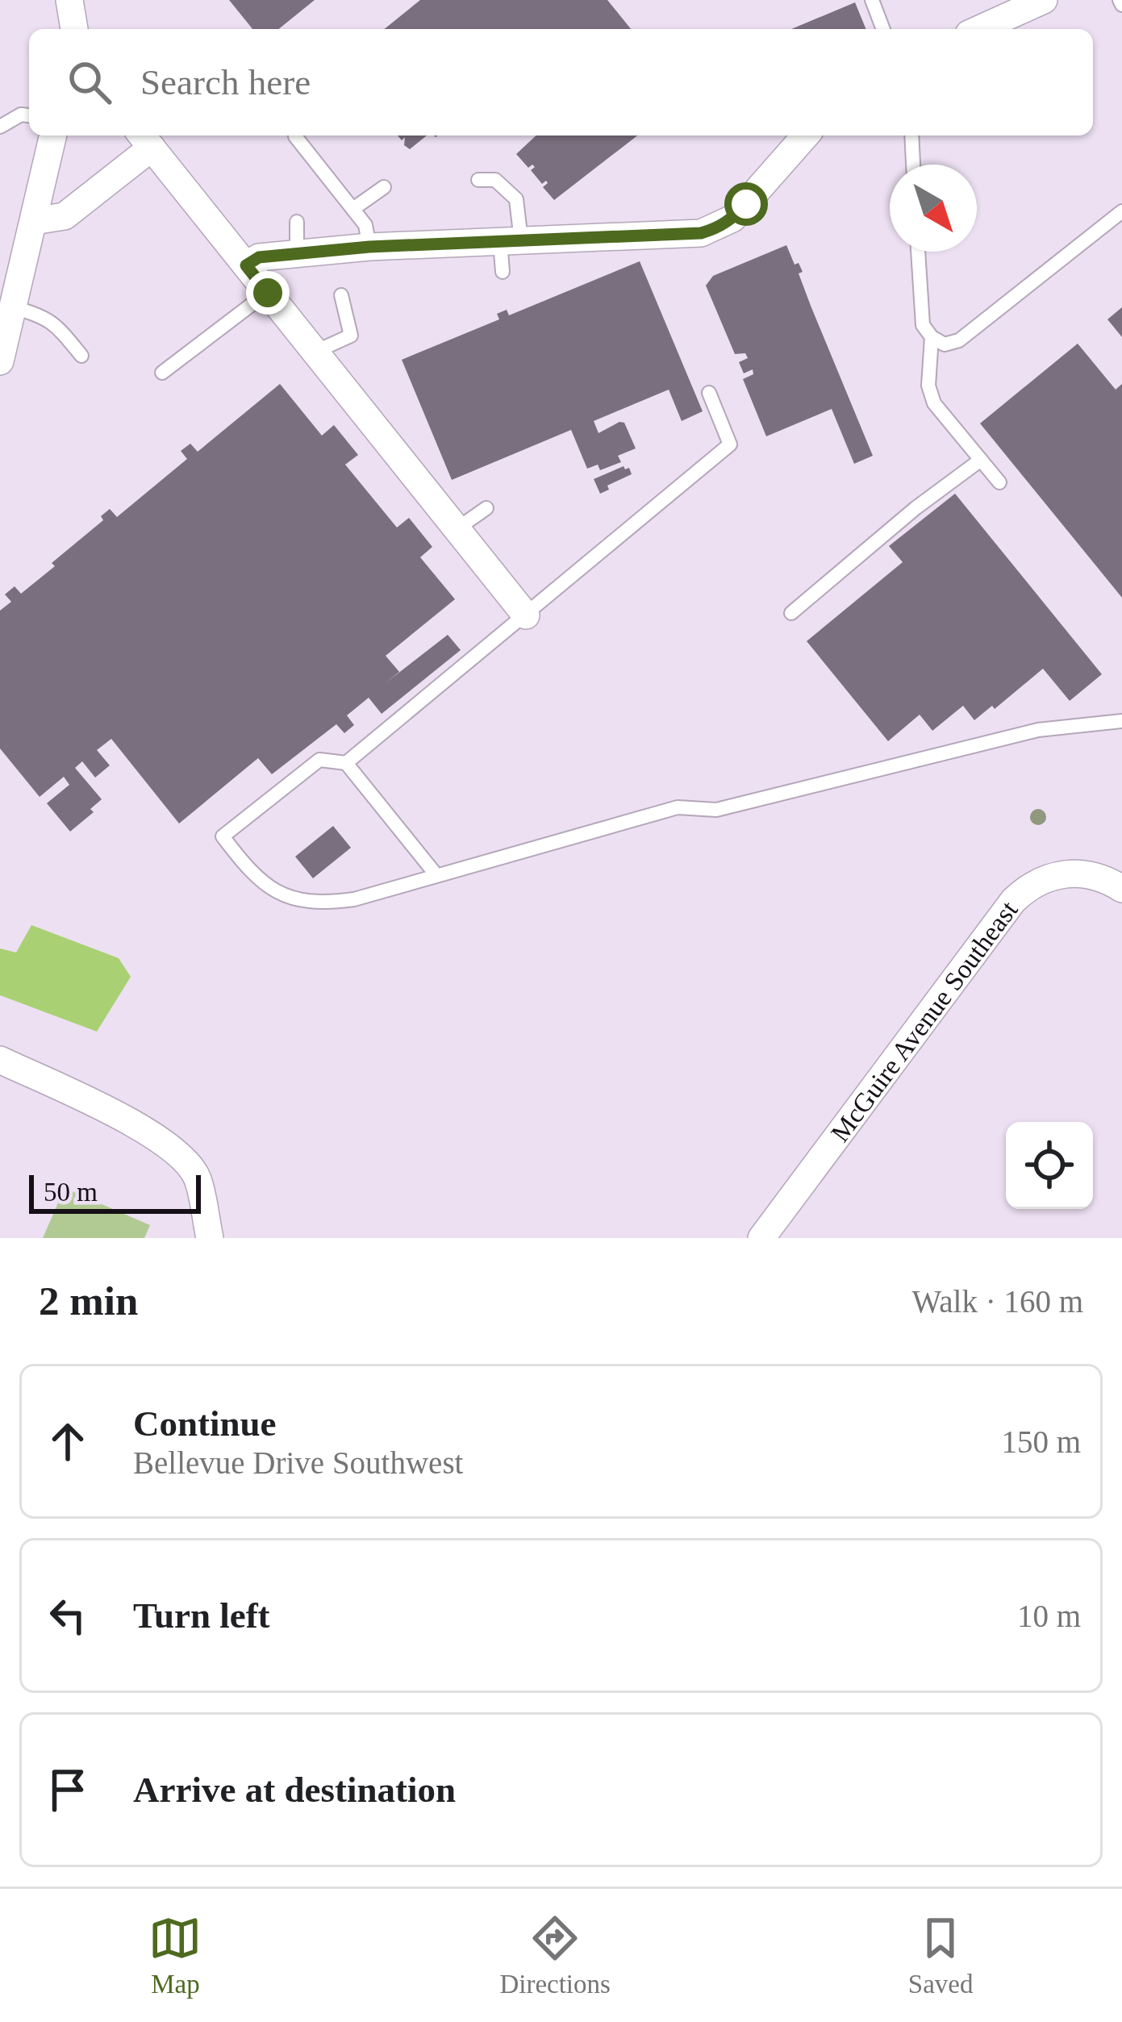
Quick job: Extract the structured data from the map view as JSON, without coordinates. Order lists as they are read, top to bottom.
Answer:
{
  "streets": {
    "street": ["McGuire Avenue Southeast"]
  },
  "scale_bar": "50 m",
  "north": "bottom right",
  "page": {
    "search": "Search here",
    "scale": "50 m",
    "heading": ["2 min", "Walk · 160 m"],
    "list": [
      ["Continue", "Bellevue Drive Southwest", "150 m"],
      ["Turn left", "10 m"],
      "Arrive at destination"
    ],
    "nav": ["Map", "Directions", "Saved"]
  }
}
